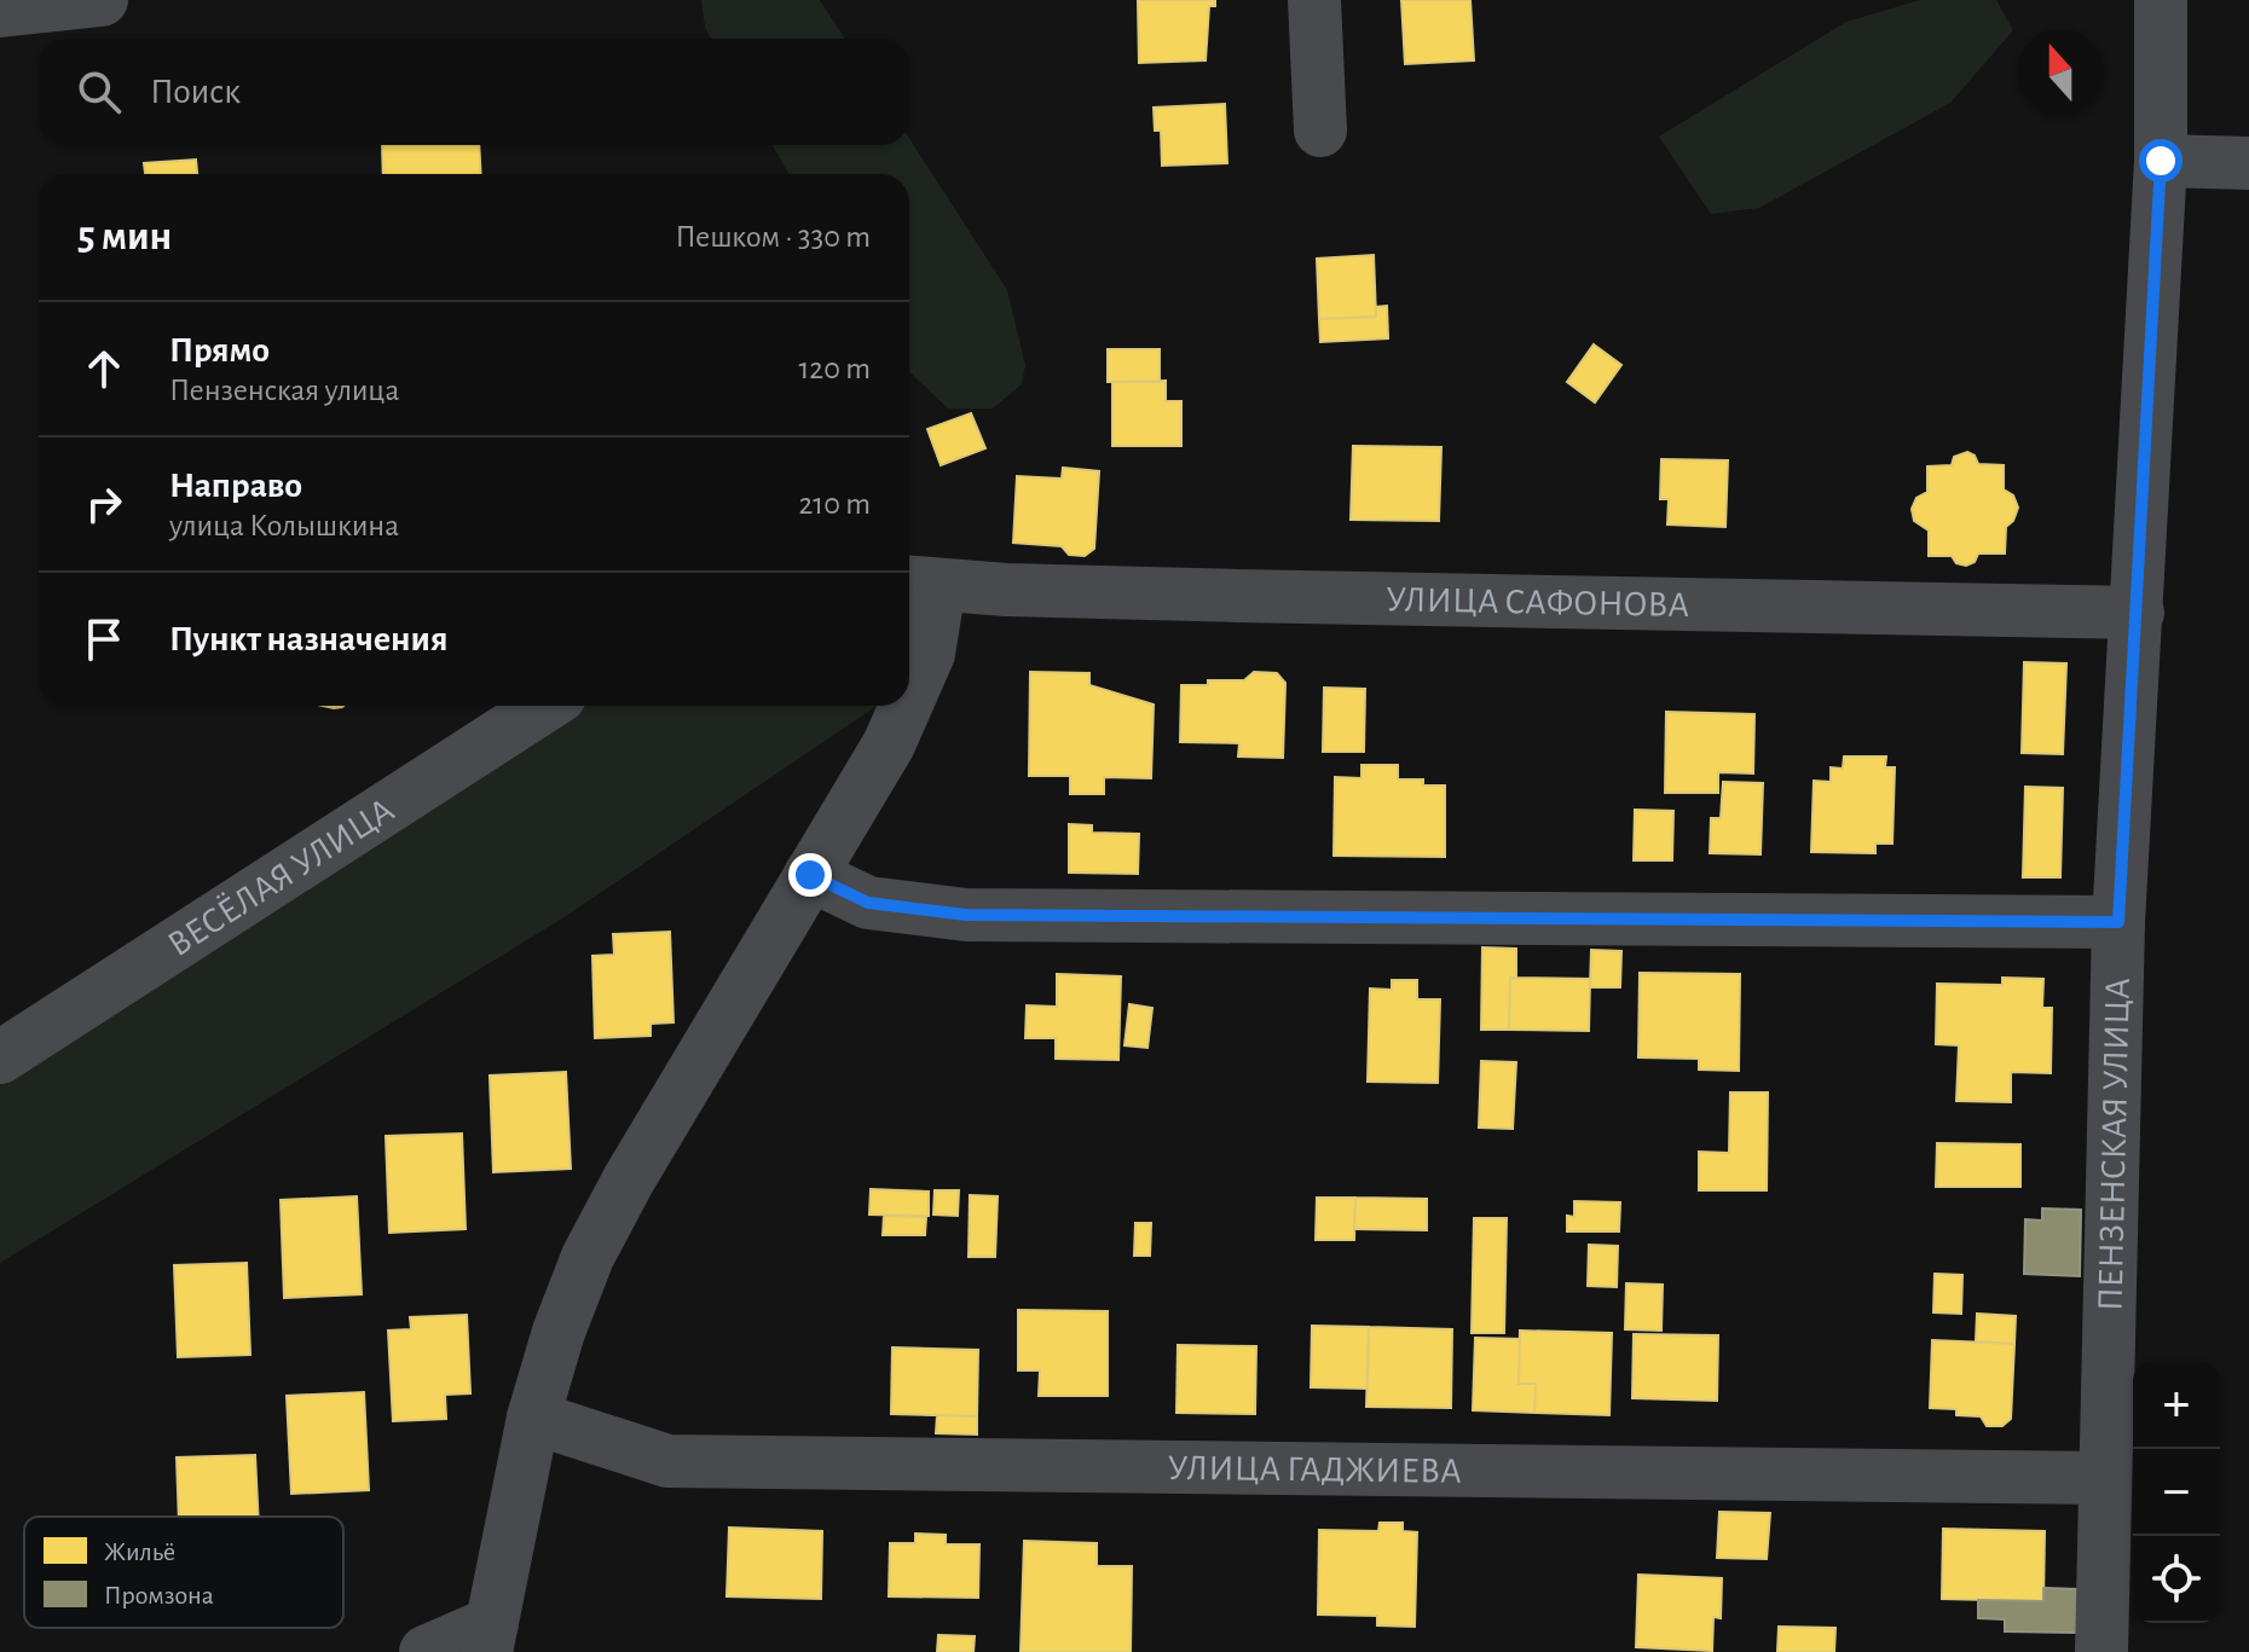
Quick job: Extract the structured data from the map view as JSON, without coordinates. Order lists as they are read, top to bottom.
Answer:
{
  "streets": {
    "street": [
      "УЛИЦА САФОНОВА",
      "ВЕСЁЛАЯ УЛИЦА",
      "ПЕНЗЕНСКАЯ УЛИЦА",
      "УЛИЦА ГАДЖИЕВА"
    ]
  },
  "crossings": [
    ["УЛИЦА САФОНОВА", "ПЕНЗЕНСКАЯ УЛИЦА"],
    ["ПЕНЗЕНСКАЯ УЛИЦА", "УЛИЦА ГАДЖИЕВА"]
  ],
  "legend": ["Жильё", "Промзона"],
  "north": "top",
  "page": {
    "search": "Поиск",
    "heading": ["5 мин", "Пешком · 330 m"],
    "list": [
      ["Прямо", "Пензенская улица", "120 m"],
      ["Направо", "улица Колышкина", "210 m"],
      "Пункт назначения"
    ],
    "map_buttons": ["+", "−"]
  }
}
